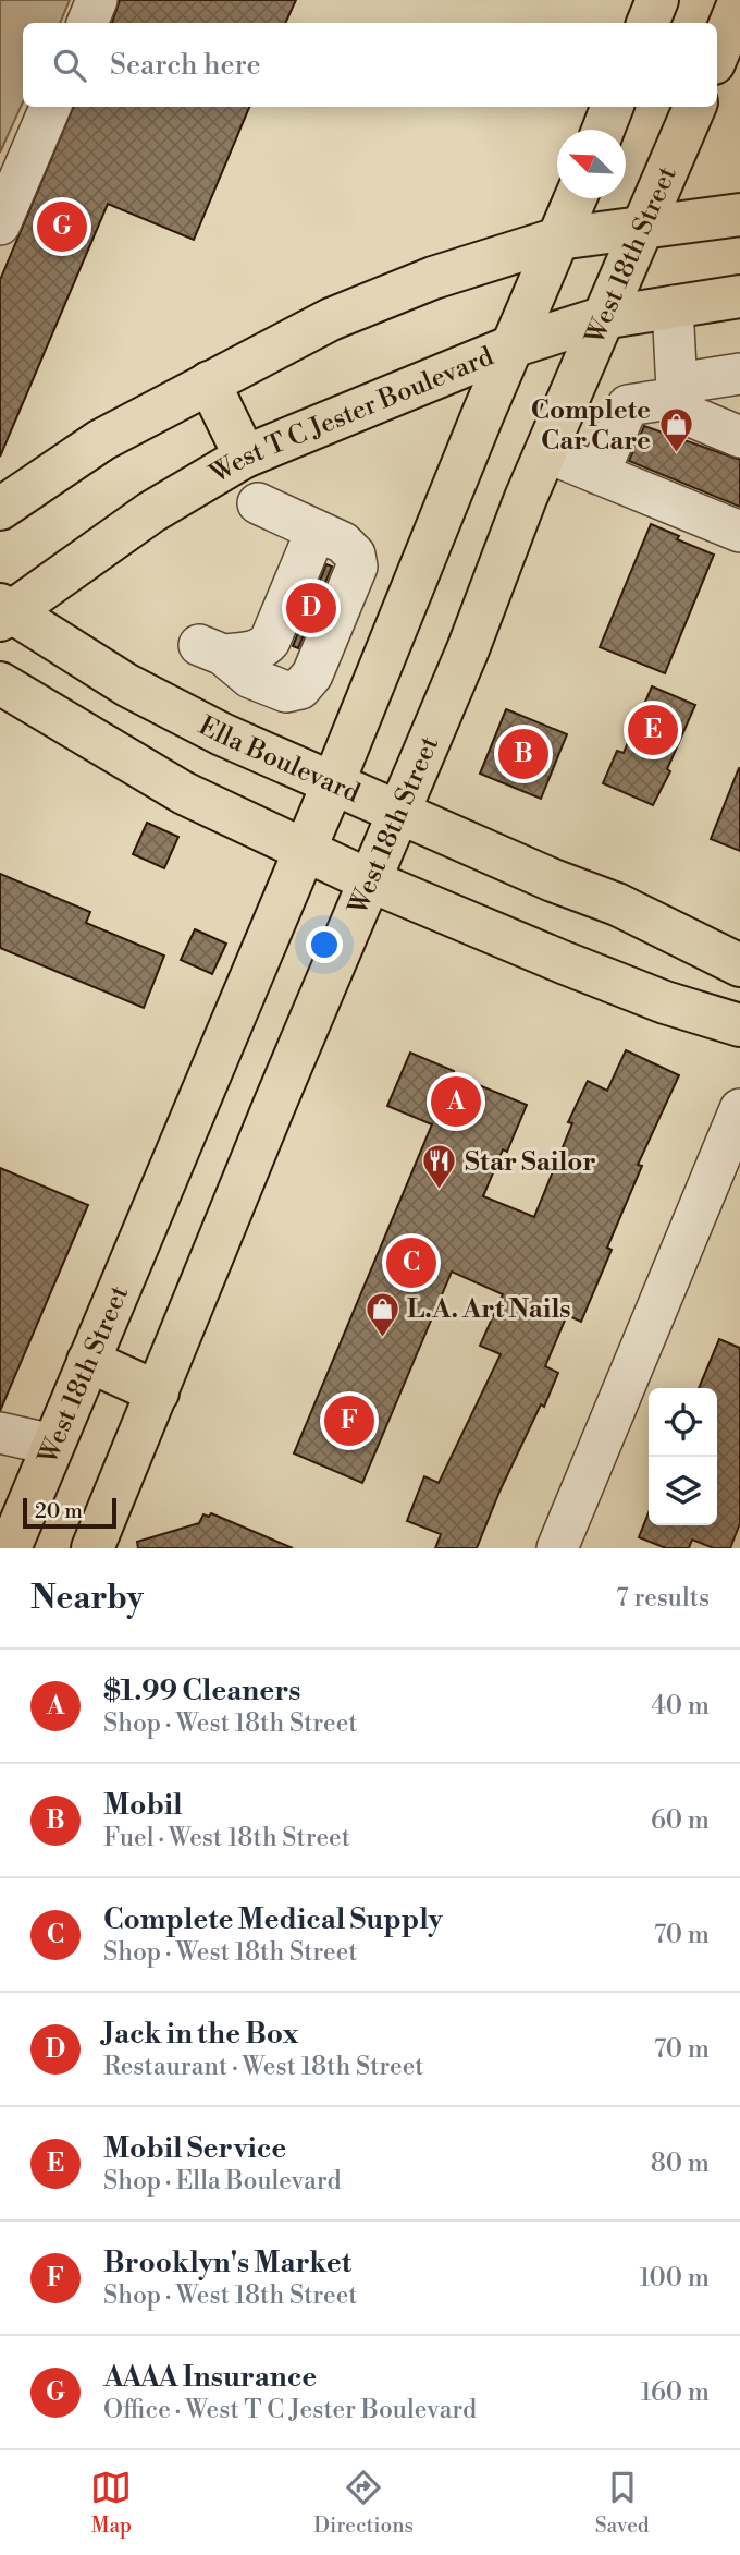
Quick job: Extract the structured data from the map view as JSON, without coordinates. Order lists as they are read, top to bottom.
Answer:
{
  "streets": {
    "main road": ["West 18th Street", "West T C Jester Boulevard", "Ella Boulevard"]
  },
  "crossings": [
    ["West 18th Street", "West T C Jester Boulevard"],
    ["West 18th Street", "Ella Boulevard"],
    ["West T C Jester Boulevard", "Ella Boulevard"]
  ],
  "places": {
    "shop": ["Complete Car Care", "L.A. Art Nails"],
    "restaurant": ["Star Sailor"]
  },
  "scale_bar": "20 m",
  "north": "top left",
  "page": {
    "search": "Search here",
    "pins": [
      "G",
      "D",
      "E",
      "B",
      "A",
      "C",
      "F"
    ],
    "scale": "20 m",
    "heading": ["Nearby", "7 results"],
    "list": [
      {
        "mark": "A",
        "name": "$1.99 Cleaners",
        "note": "Shop · West 18th Street",
        "value": "40 m"
      },
      {
        "mark": "B",
        "name": "Mobil",
        "note": "Fuel · West 18th Street",
        "value": "60 m"
      },
      {
        "mark": "C",
        "name": "Complete Medical Supply",
        "note": "Shop · West 18th Street",
        "value": "70 m"
      },
      {
        "mark": "D",
        "name": "Jack in the Box",
        "note": "Restaurant · West 18th Street",
        "value": "70 m"
      },
      {
        "mark": "E",
        "name": "Mobil Service",
        "note": "Shop · Ella Boulevard",
        "value": "80 m"
      },
      {
        "mark": "F",
        "name": "Brooklyn's Market",
        "note": "Shop · West 18th Street",
        "value": "100 m"
      },
      {
        "mark": "G",
        "name": "AAAA Insurance",
        "note": "Office · West T C Jester Boulevard",
        "value": "160 m"
      }
    ],
    "nav": ["Map", "Directions", "Saved"]
  }
}
